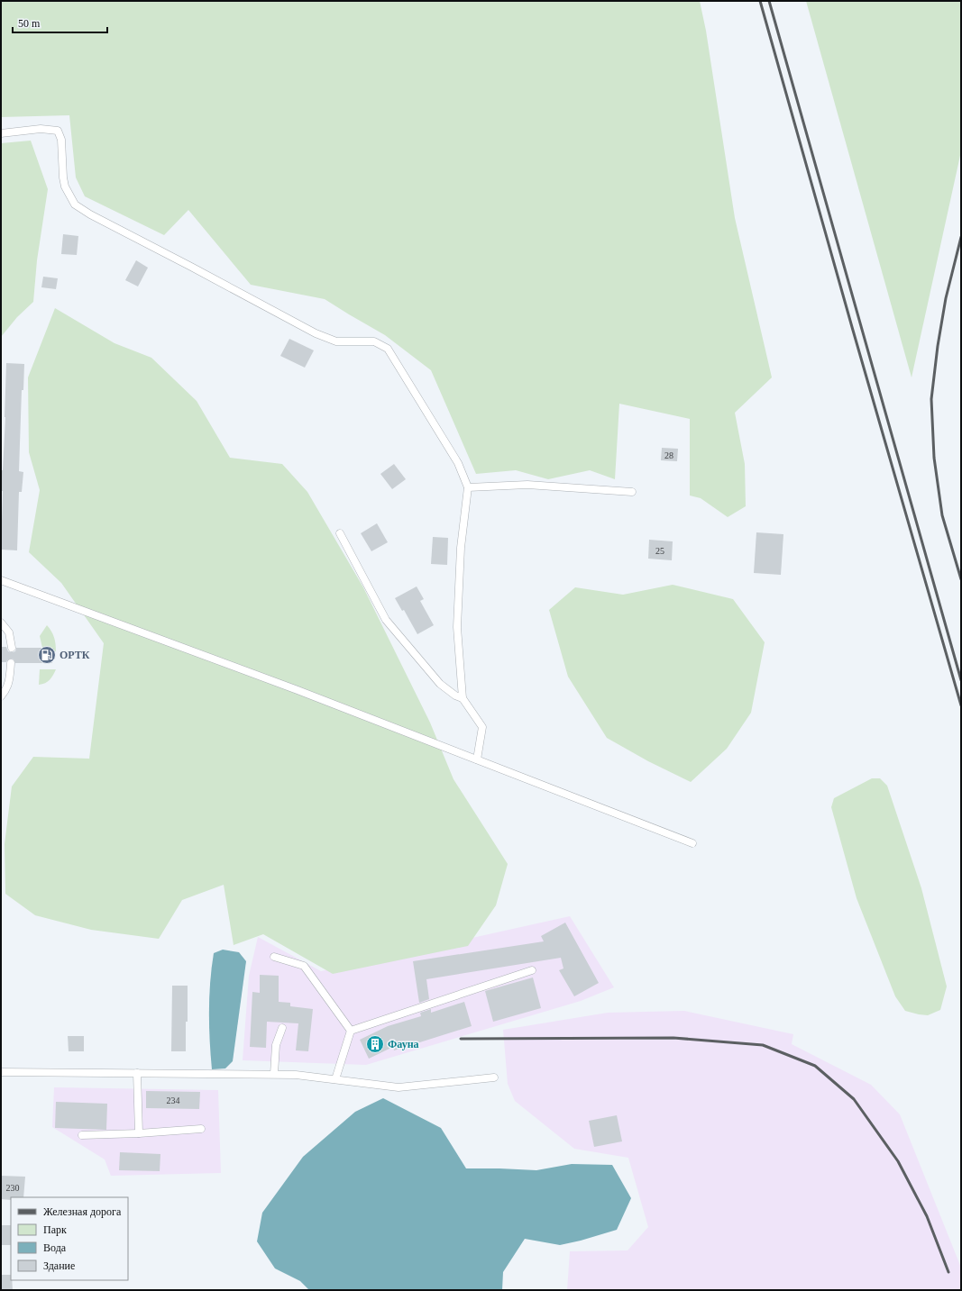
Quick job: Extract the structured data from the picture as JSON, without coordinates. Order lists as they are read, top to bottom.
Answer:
{
  "places": {
    "fuel station": ["ОРТК"],
    "building": ["Фауна"]
  },
  "house_numbers": [
    "28",
    "25",
    "234",
    "230"
  ],
  "legend": [
    "Железная дорога",
    "Парк",
    "Вода",
    "Здание"
  ],
  "scale_bar": "50 m"
}
